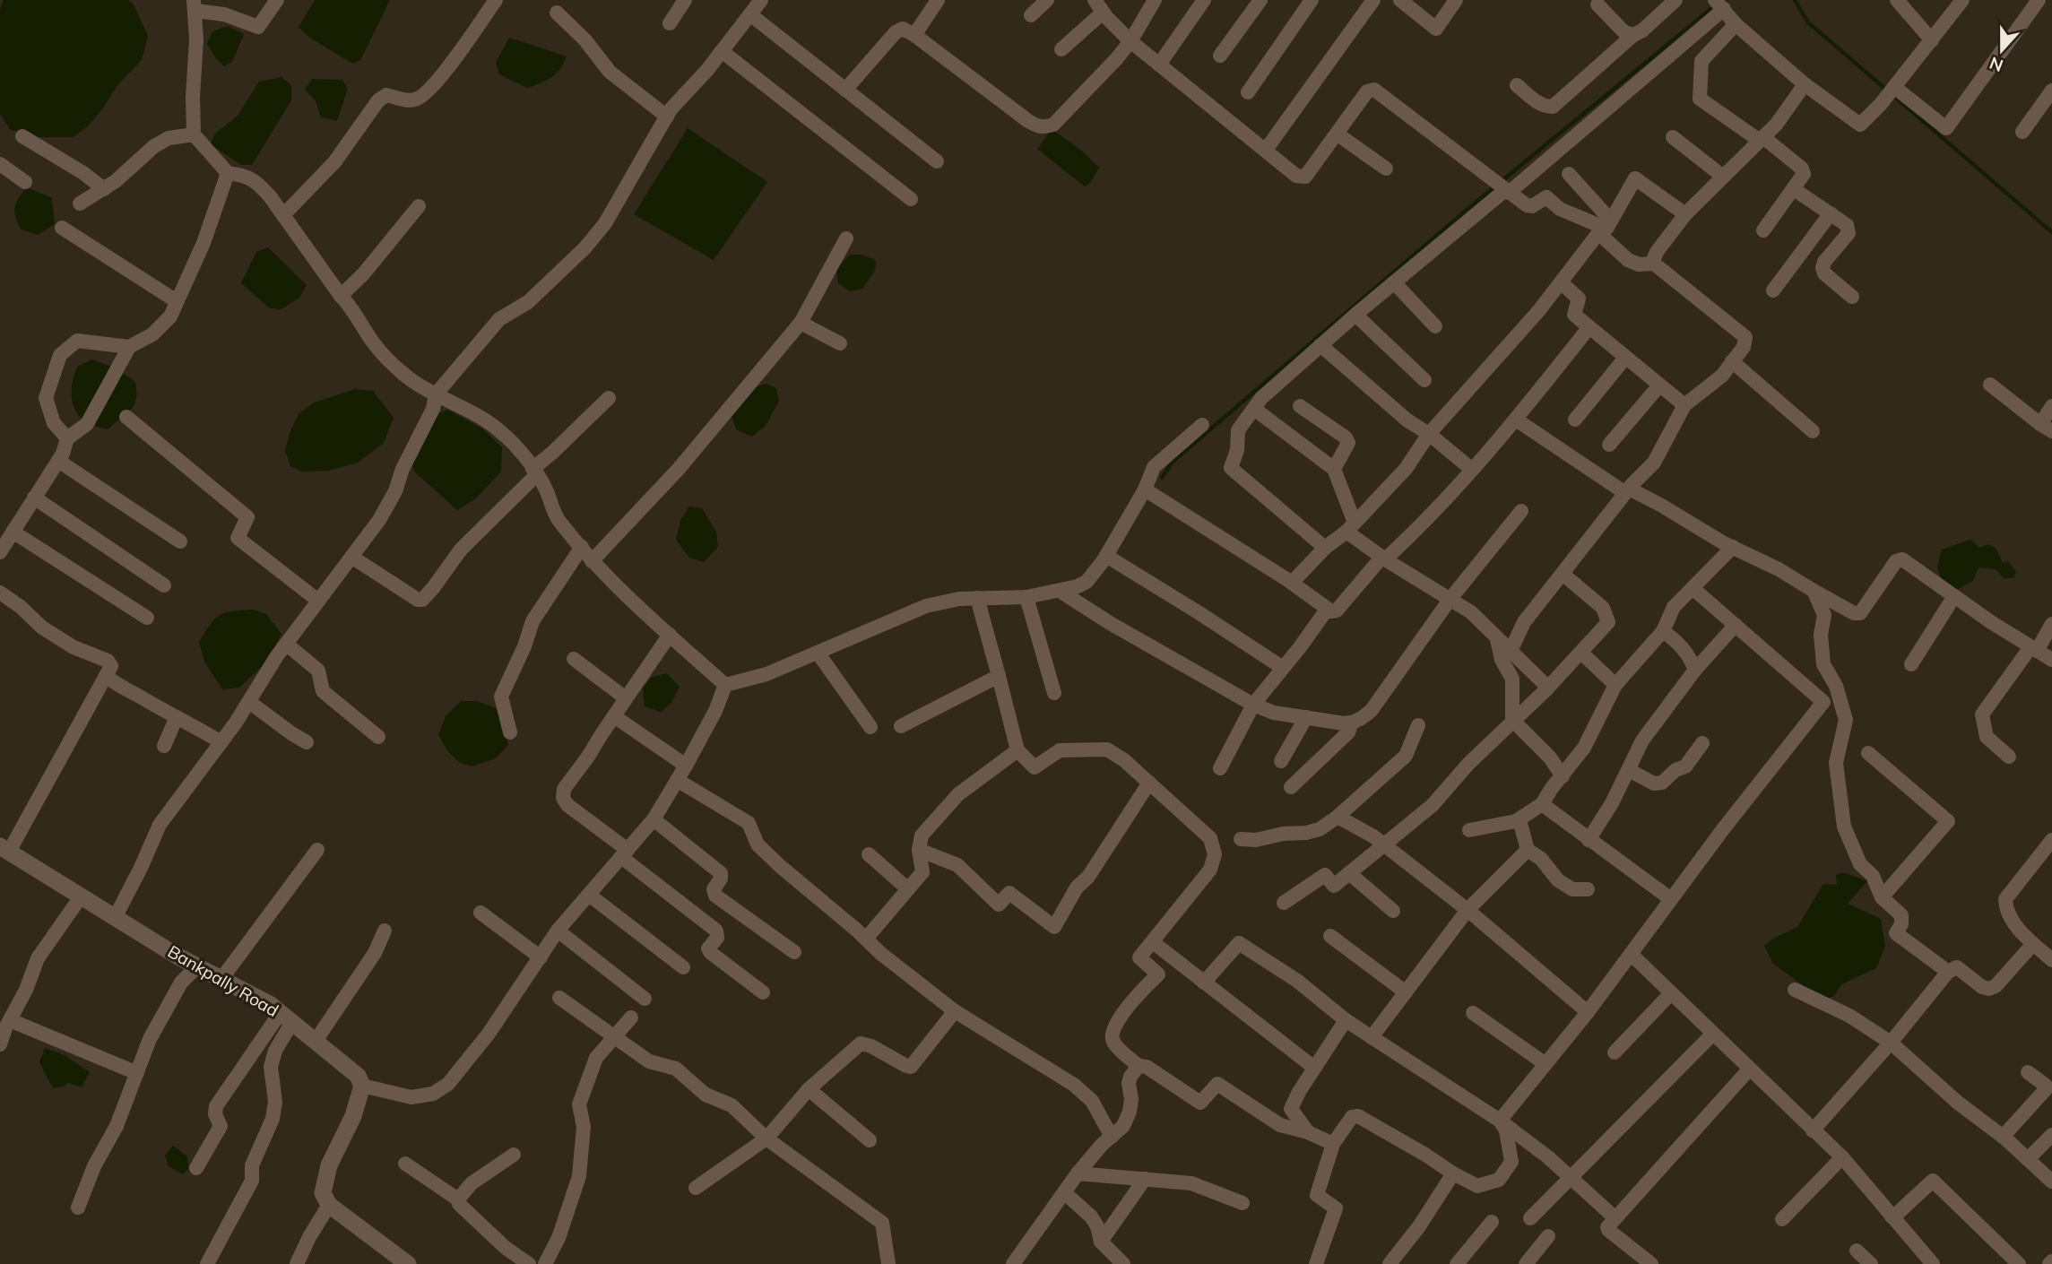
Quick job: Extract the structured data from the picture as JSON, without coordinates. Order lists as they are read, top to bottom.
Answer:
{
  "streets": {
    "street": ["Bankpally Road"]
  },
  "north": "bottom"
}
